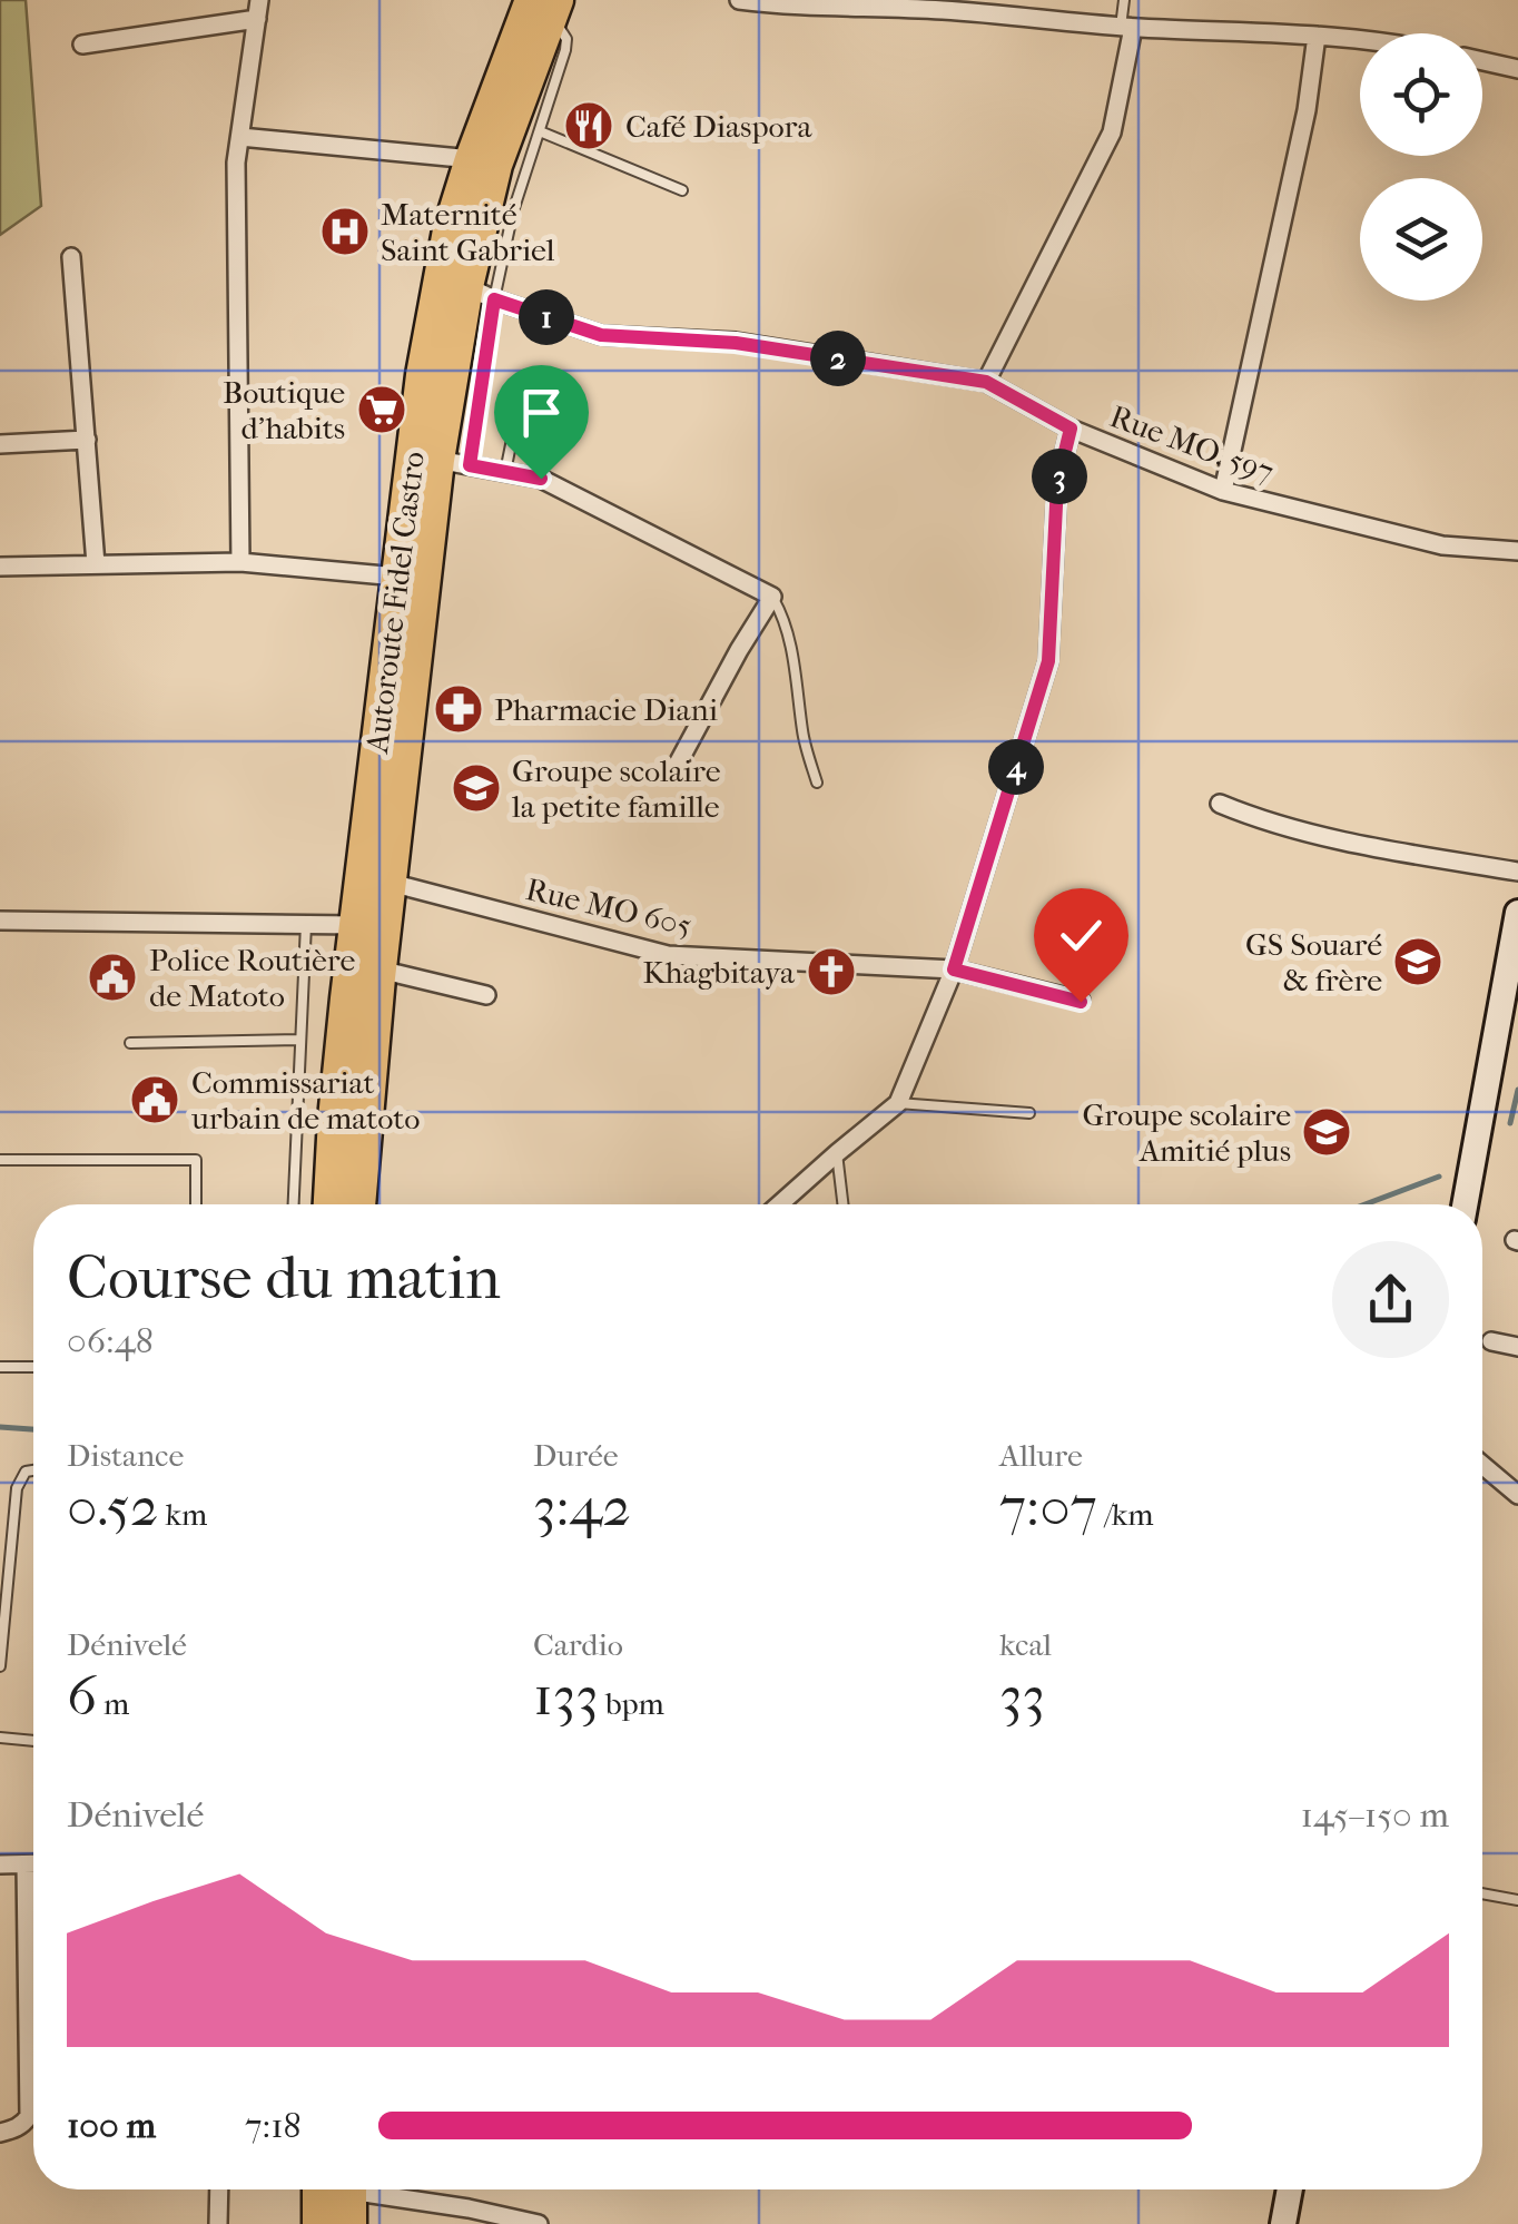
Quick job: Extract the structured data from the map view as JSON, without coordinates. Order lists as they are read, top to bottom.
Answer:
{
  "streets": {
    "highway": ["Autoroute Fidel Castro"],
    "street": ["Rue MO. 597", "Rue MO 605"]
  },
  "crossings": [
    ["Rue MO. 597", "Autoroute Fidel Castro"],
    ["Autoroute Fidel Castro", "Rue MO 605"]
  ],
  "places": {
    "restaurant": ["Café Diaspora"],
    "hospital": ["Maternité Saint Gabriel"],
    "supermarket": ["Boutique d'habits"],
    "pharmacy": ["Pharmacie Diani"],
    "school or university": ["Groupe scolaire la petite famille", "GS Souaré & frère", "Groupe scolaire Amitié plus"],
    "church": ["Khagbitaya"],
    "public building": ["Police Routière de Matoto", "Commissariat urbain de matoto"]
  },
  "page": {
    "pins": [
      "1",
      "2",
      "3",
      "4"
    ],
    "heading": ["Course du matin", "06:48"],
    "stats": [
      ["Distance", "0.52 km"],
      ["Durée", "3:42"],
      ["Allure", "7:07 /km"],
      ["Dénivelé", "6 m"],
      ["Cardio", "133 bpm"],
      ["kcal", "33"]
    ],
    "chart": ["Dénivelé", "145–150 m"],
    "list": [
      {
        "name": "100 m",
        "note": "7:18"
      }
    ]
  }
}
